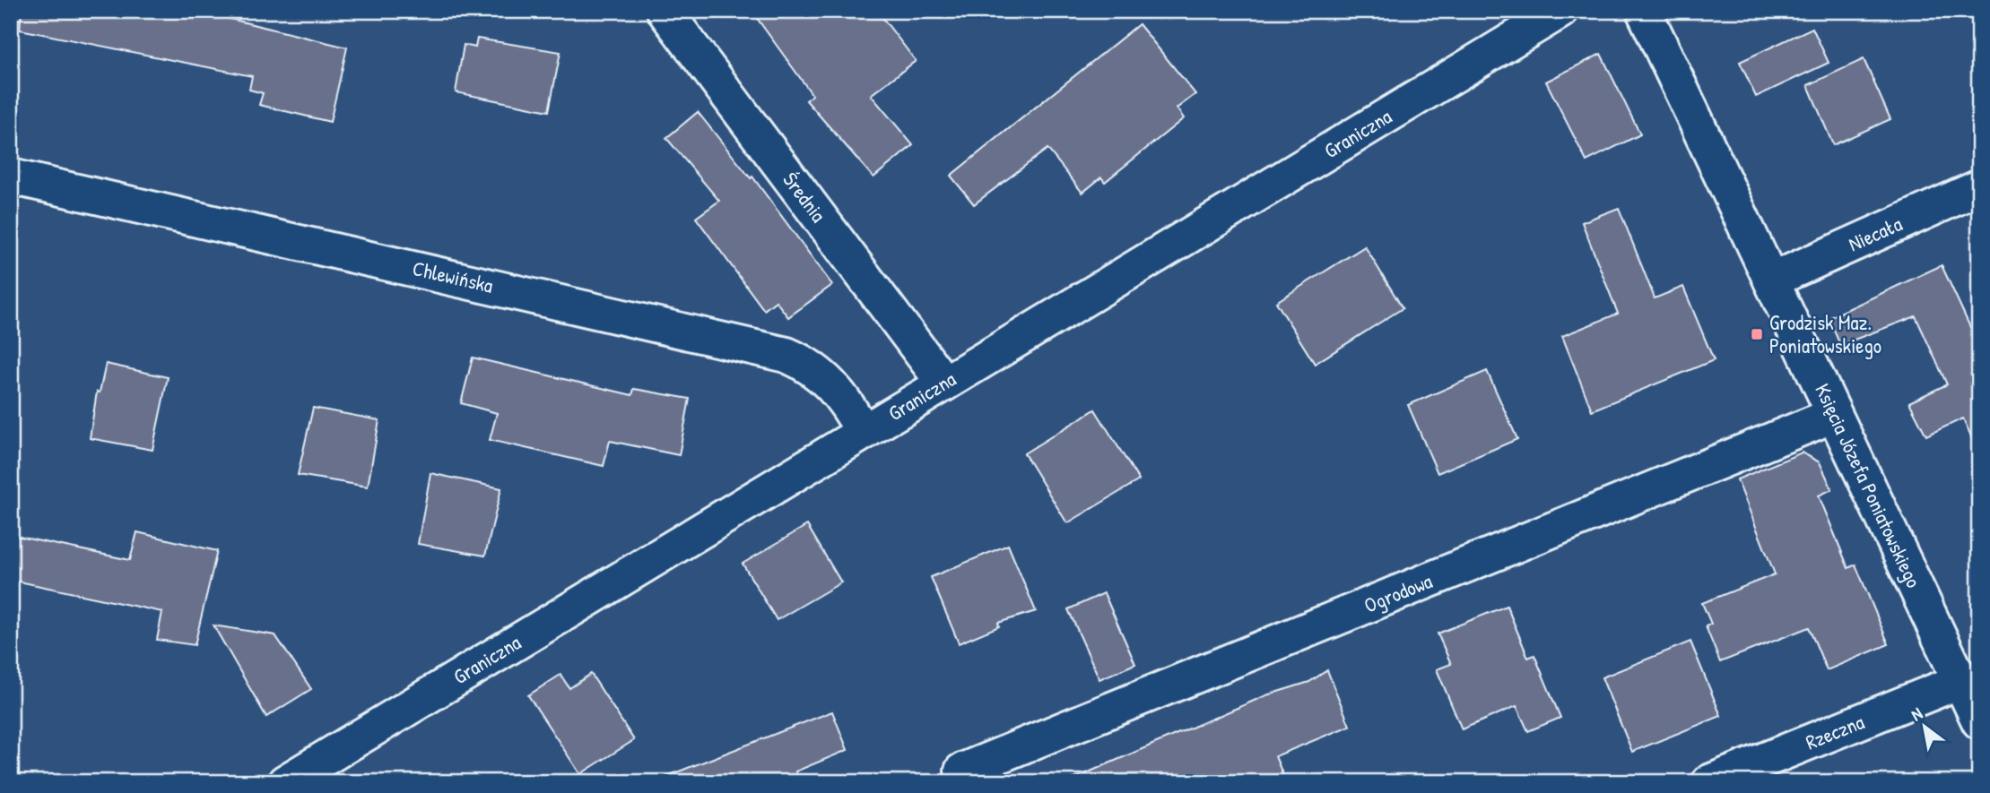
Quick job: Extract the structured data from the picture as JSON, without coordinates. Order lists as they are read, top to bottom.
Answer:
{
  "streets": {
    "street": [
      "Graniczna",
      "Średnia",
      "Niecała",
      "Chlewińska",
      "Księcia Józefa Poniatowskiego",
      "Ogrodowa",
      "Rzeczna"
    ]
  },
  "crossings": [
    ["Graniczna", "Średnia"],
    ["Graniczna", "Chlewińska"],
    ["Niecała", "Księcia Józefa Poniatowskiego"],
    ["Księcia Józefa Poniatowskiego", "Ogrodowa"],
    ["Księcia Józefa Poniatowskiego", "Rzeczna"]
  ],
  "places": {
    "transit": ["Grodzisk Maz. Poniatowskiego"]
  },
  "north": "top left"
}
